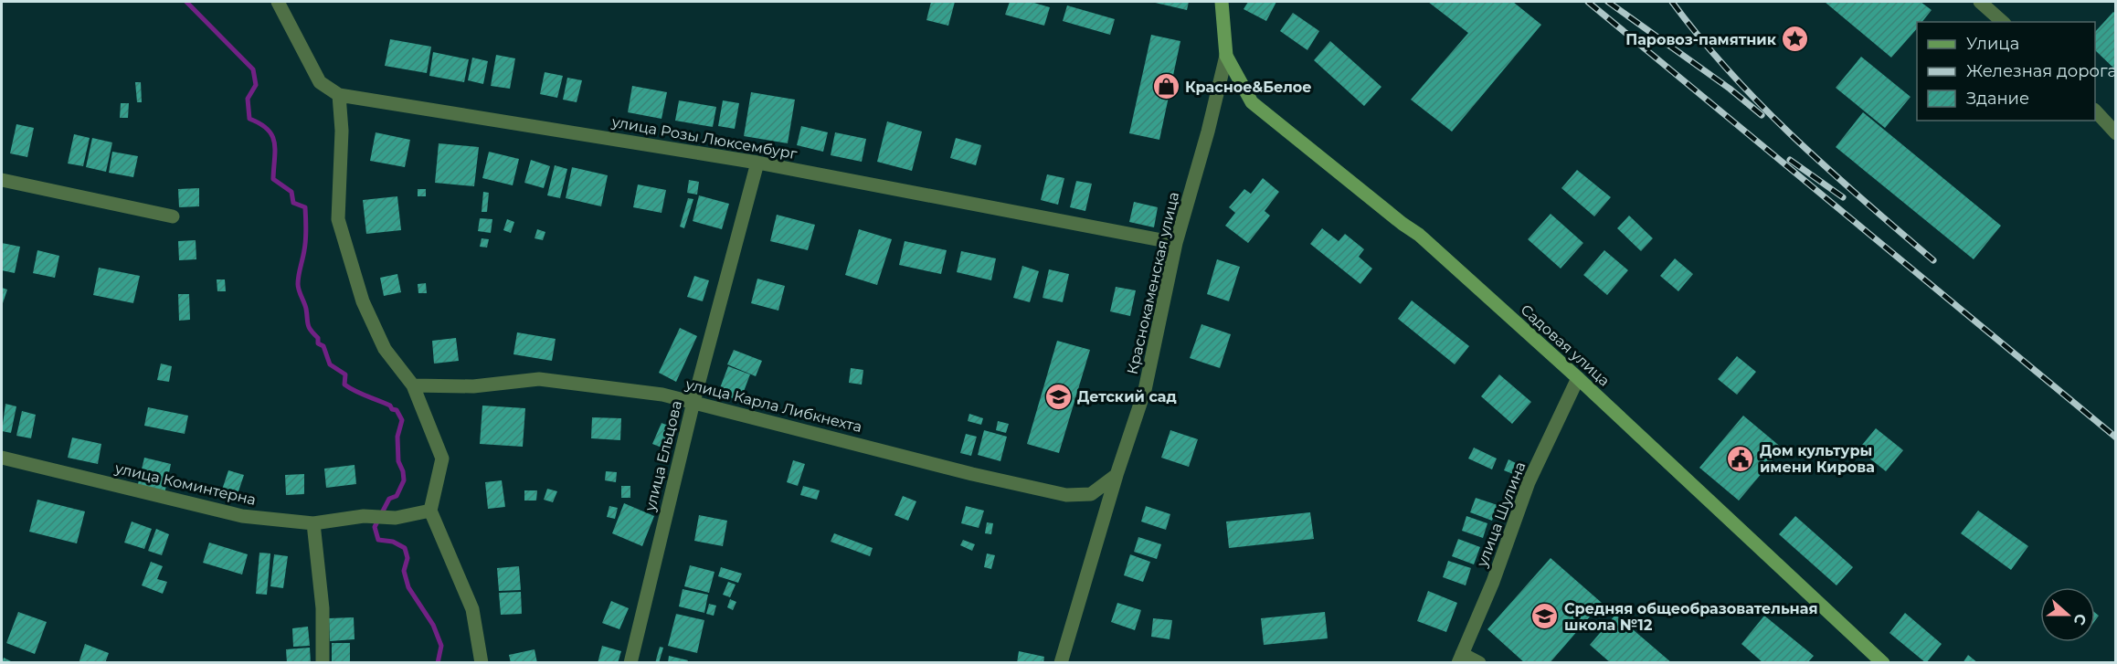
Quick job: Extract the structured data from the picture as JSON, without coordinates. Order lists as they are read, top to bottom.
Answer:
{
  "streets": {
    "street": [
      "улица Розы Люксембург",
      "Краснокаменская улица",
      "Садовая улица",
      "улица Карла Либкнехта",
      "улица Ельцова",
      "улица Коминтерна",
      "улица Шулина"
    ]
  },
  "crossings": [
    ["улица Розы Люксембург", "Краснокаменская улица"],
    ["улица Розы Люксембург", "улица Ельцова"],
    ["Краснокаменская улица", "Садовая улица"],
    ["Краснокаменская улица", "улица Карла Либкнехта"],
    ["Садовая улица", "улица Шулина"],
    ["улица Карла Либкнехта", "улица Ельцова"]
  ],
  "places": {
    "place": ["Паровоз-памятник"],
    "shop": ["Красное&Белое"],
    "school or university": ["Детский сад", "Средняя общеобразовательная школа №12"],
    "public building": ["Дом культуры имени Кирова"]
  },
  "legend": ["Улица", "Железная дорога", "Здание"],
  "north": "right"
}
